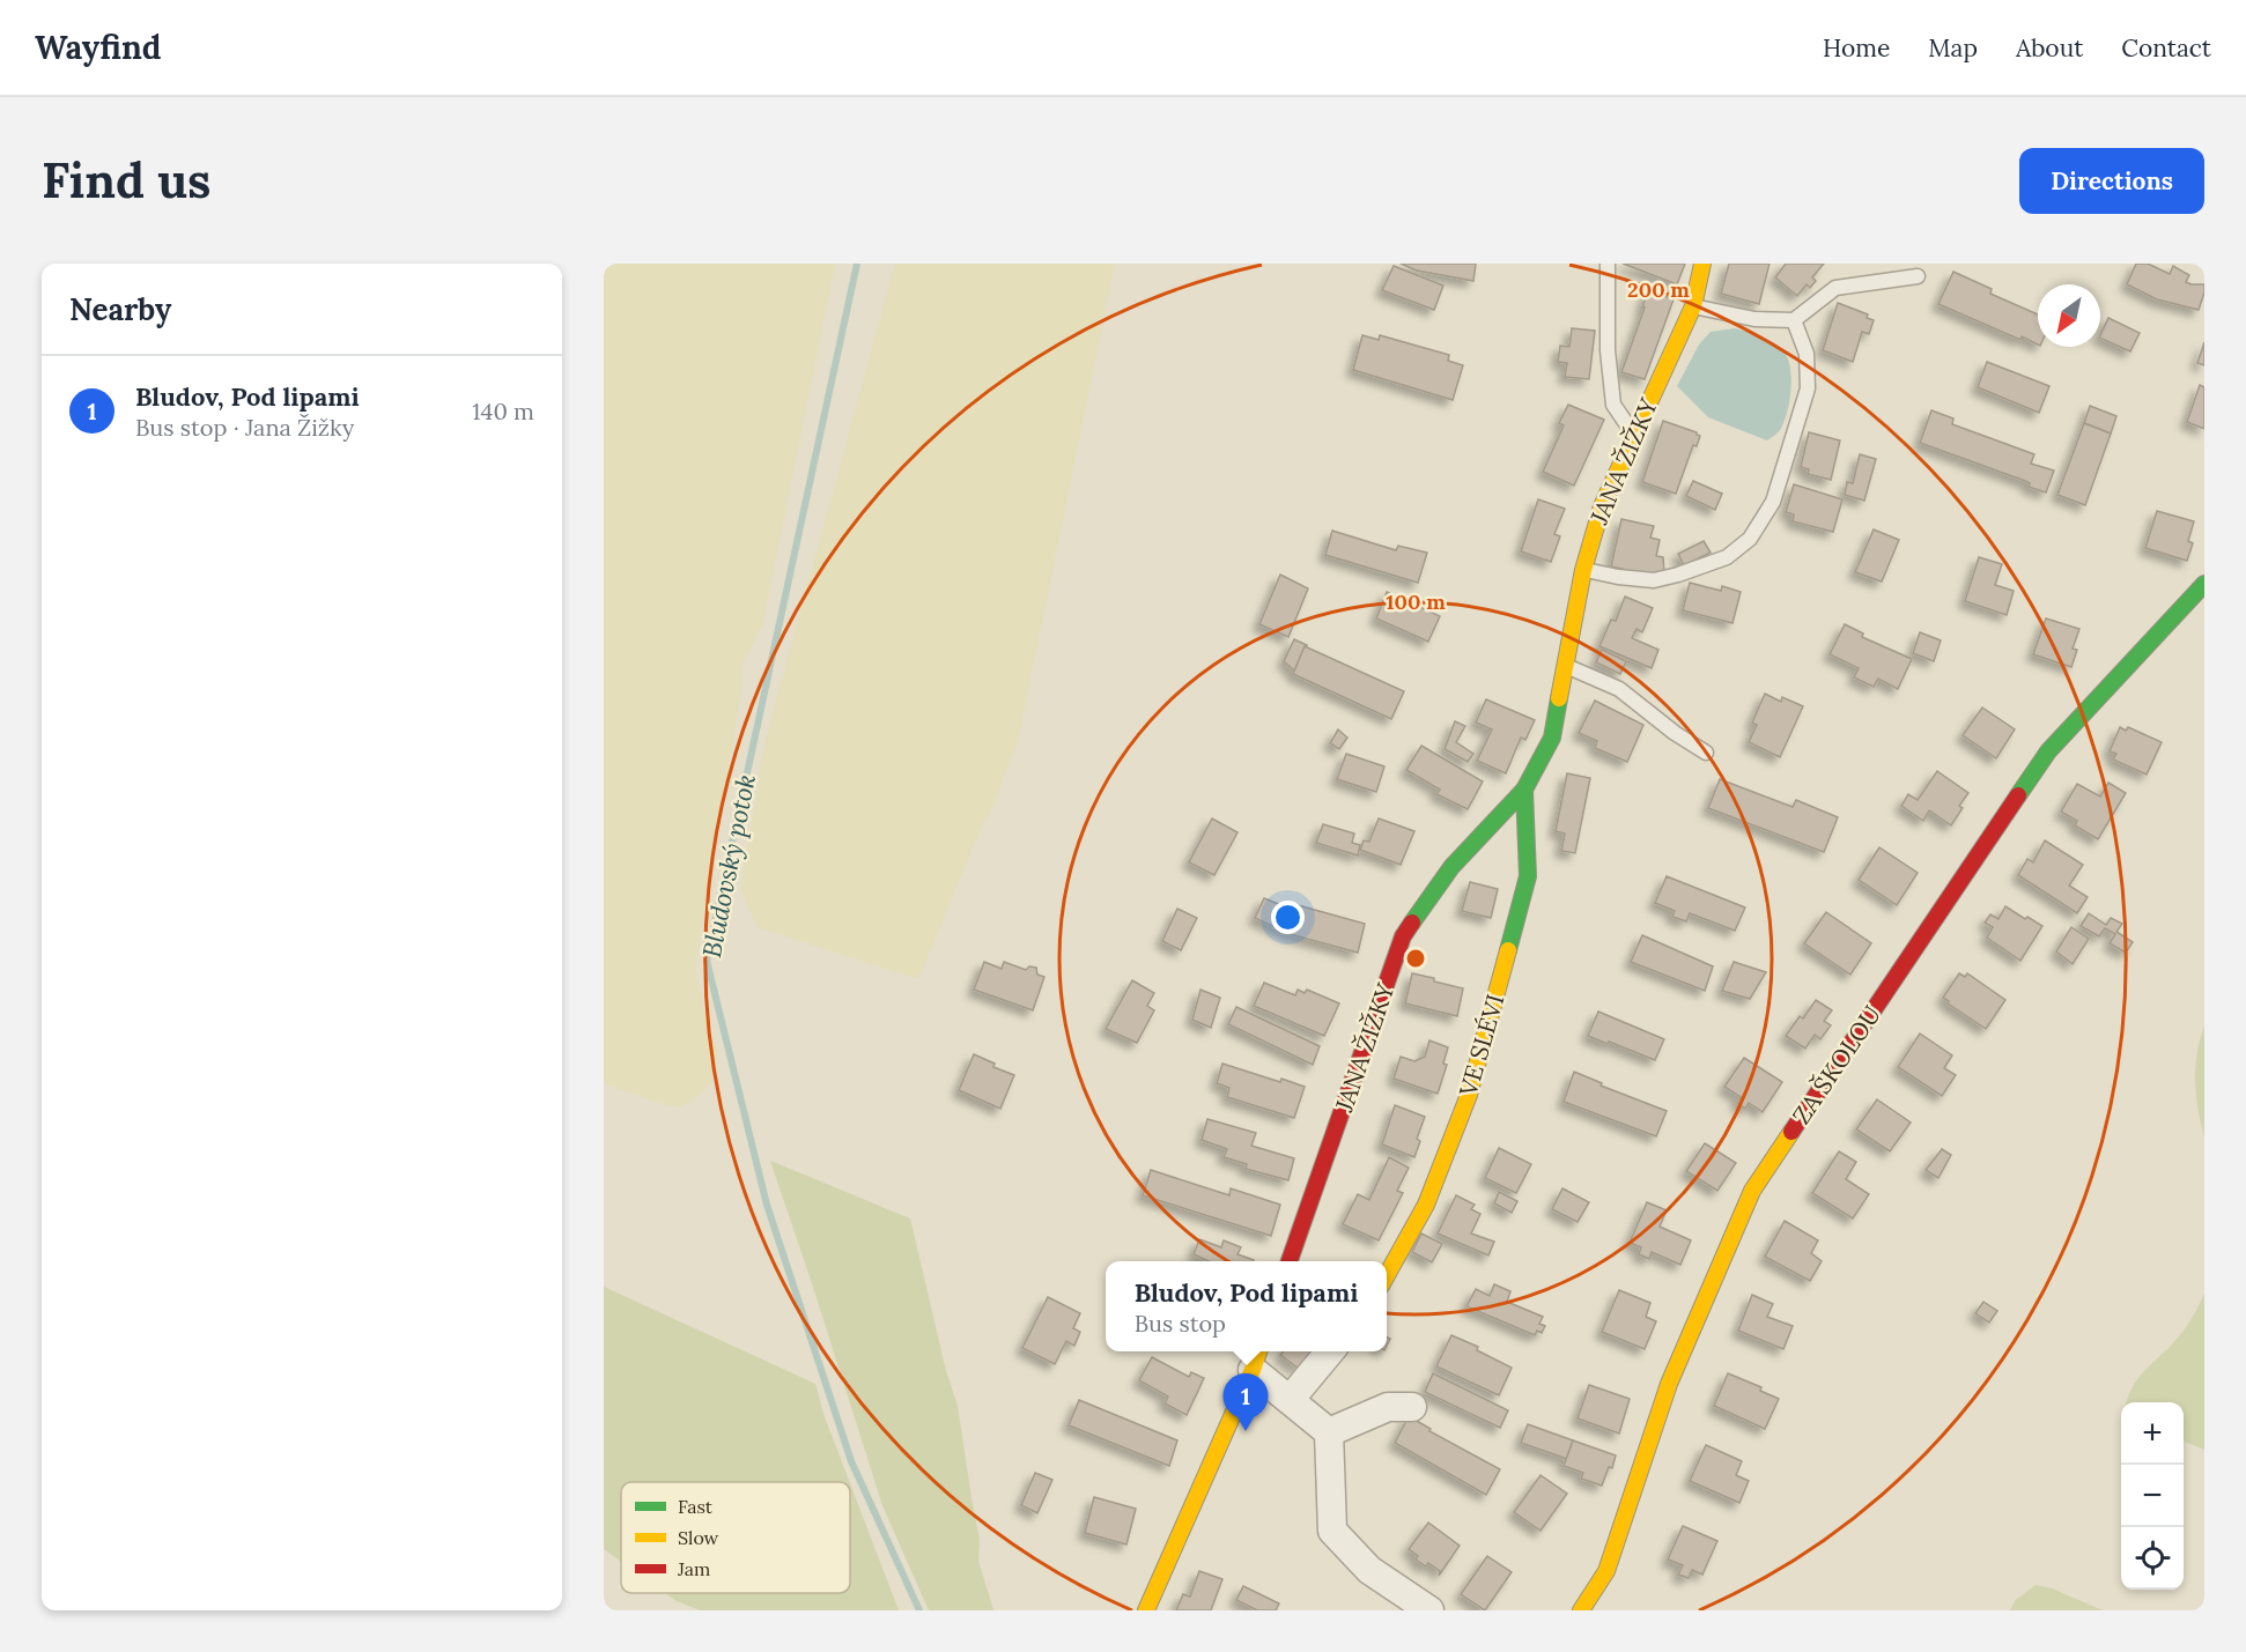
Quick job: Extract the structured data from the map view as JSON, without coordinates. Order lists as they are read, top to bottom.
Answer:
{
  "streets": {
    "street": ["JANA ŽIŽKY", "VE SLÉVI", "ZA ŠKOLOU"]
  },
  "crossings": [
    ["JANA ŽIŽKY", "VE SLÉVI"]
  ],
  "water": ["Bludovský potok"],
  "legend": ["Fast", "Slow", "Jam"],
  "north": "bottom left",
  "page": {
    "header": "Wayfind",
    "nav": [
      "Home",
      "Map",
      "About",
      "Contact"
    ],
    "buttons": "Directions",
    "title": "Find us",
    "heading": "Nearby",
    "list": [
      {
        "mark": "1",
        "name": "Bludov, Pod lipami",
        "note": "Bus stop · Jana Žižky",
        "value": "140 m"
      }
    ],
    "popup": ["Bludov, Pod lipami", "Bus stop"],
    "pins": "1",
    "map_buttons": ["+", "−"]
  },
  "rings": ["200 m", "100 m"]
}
